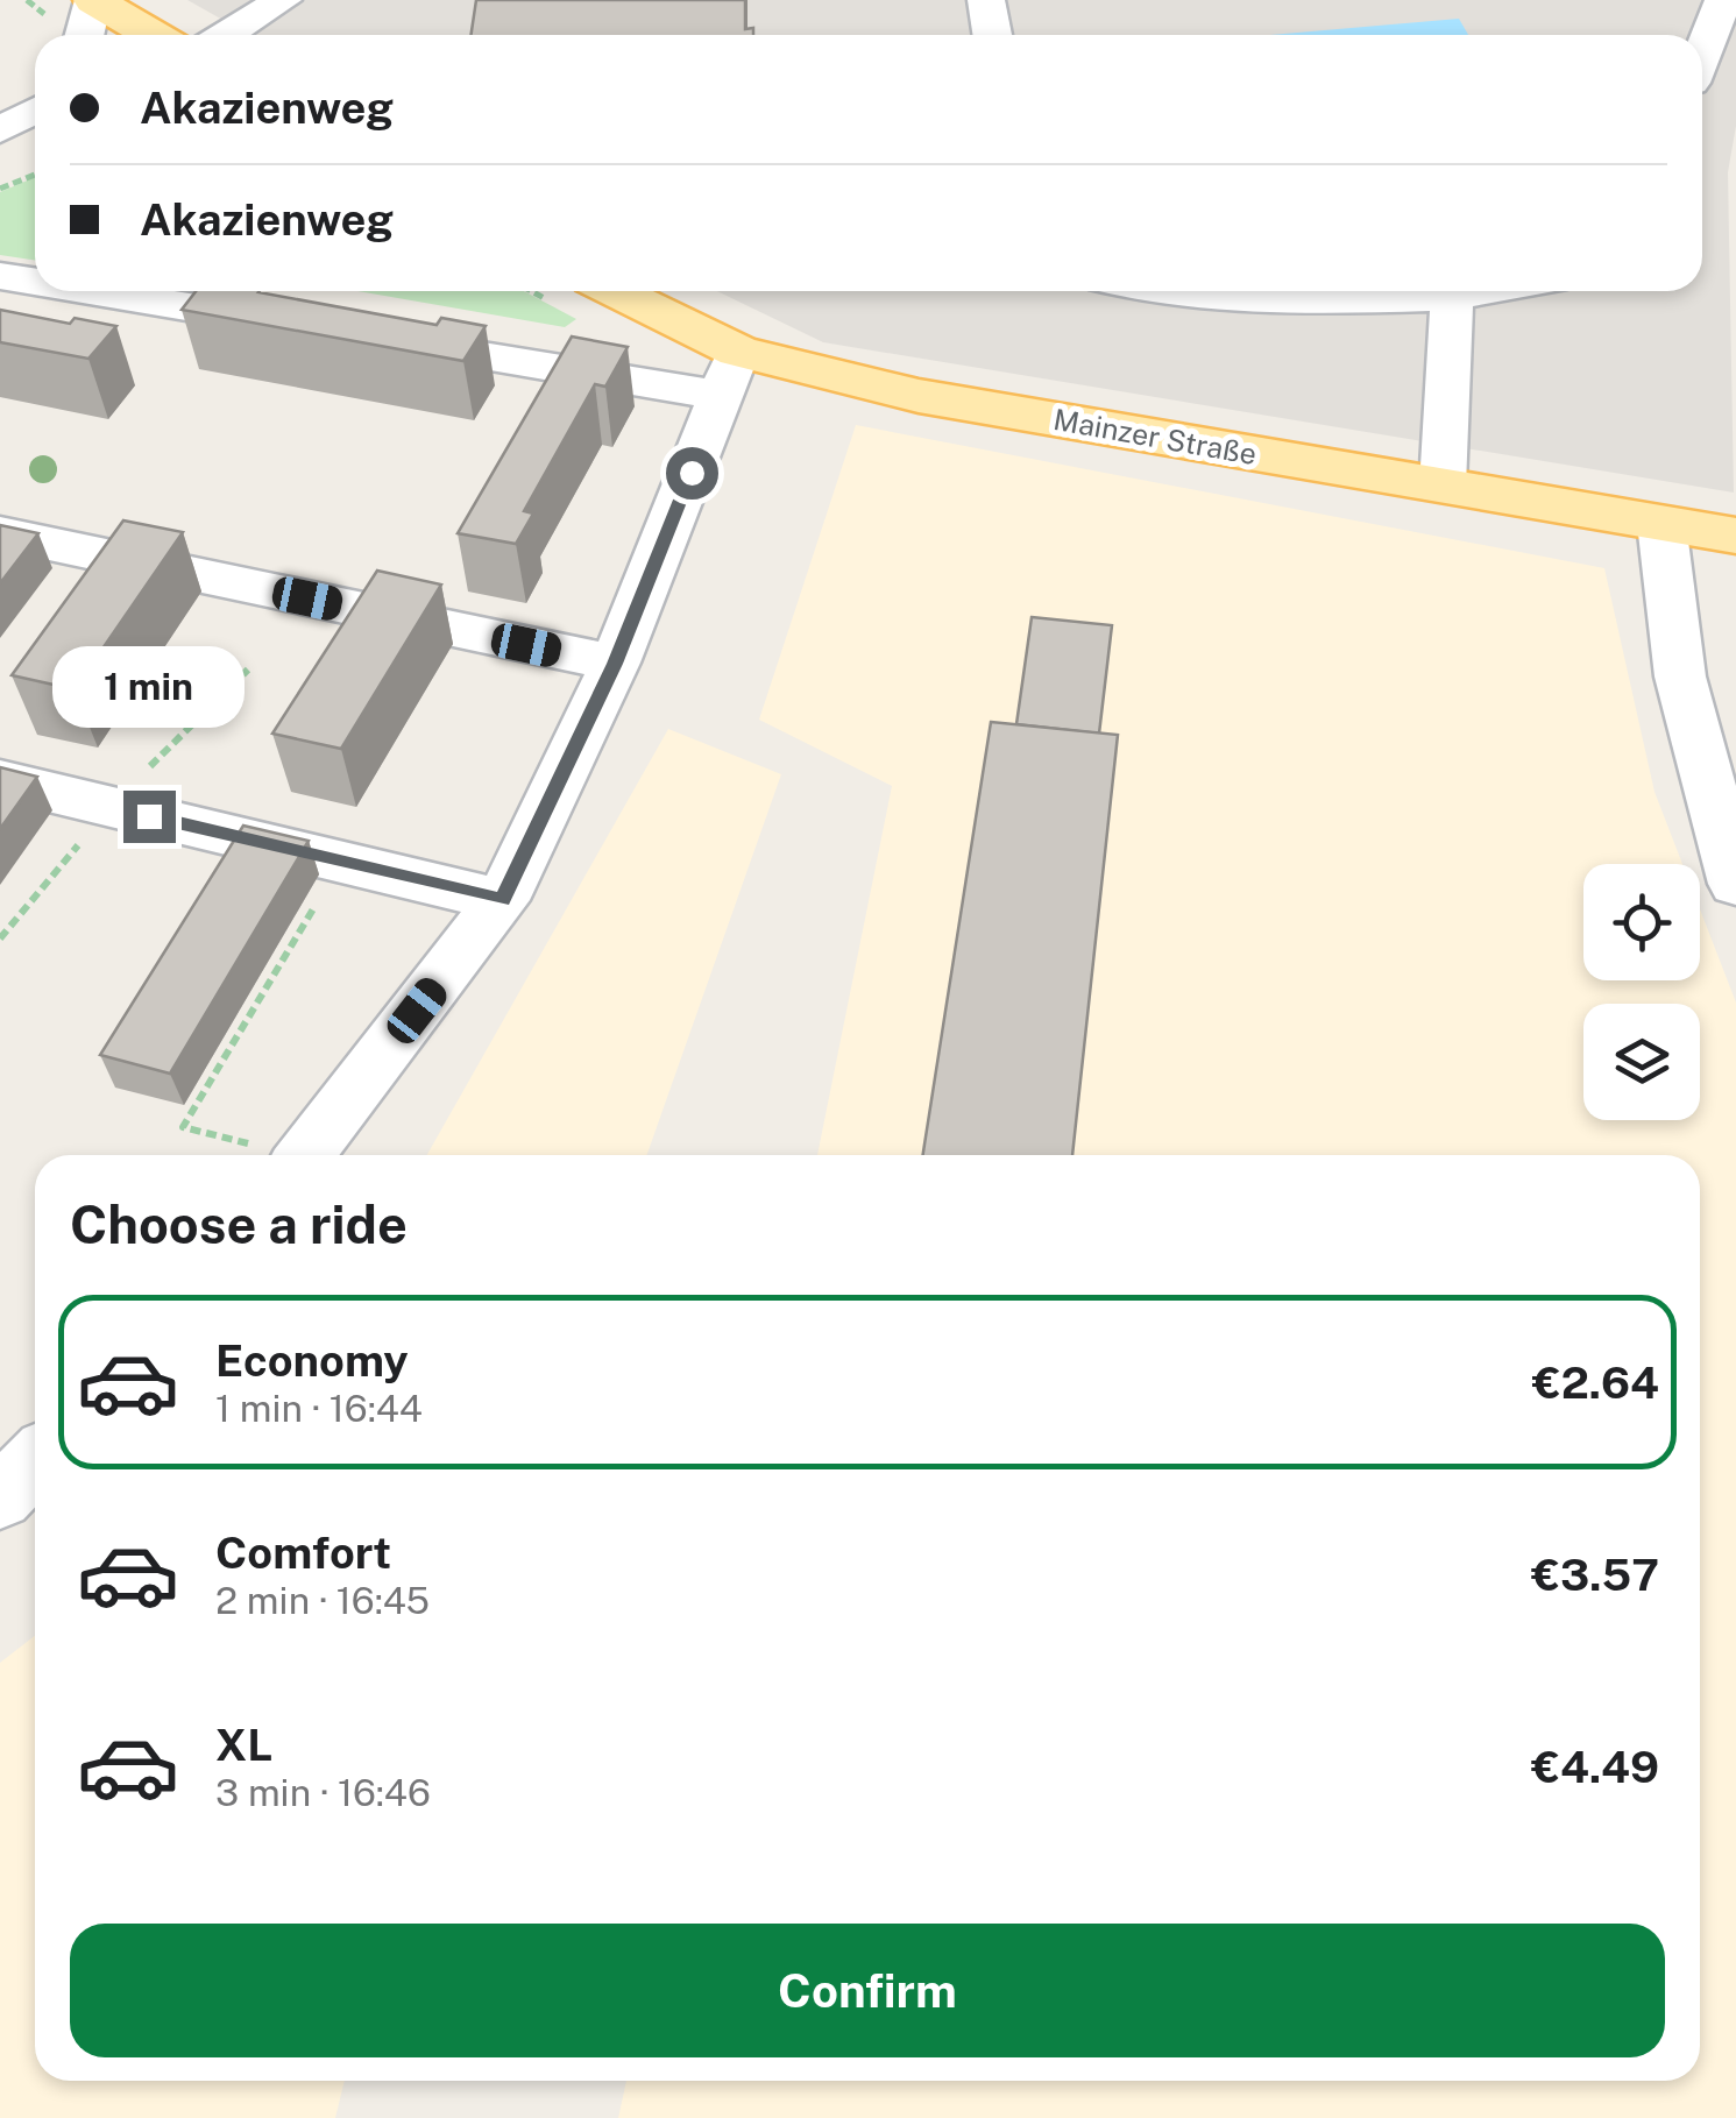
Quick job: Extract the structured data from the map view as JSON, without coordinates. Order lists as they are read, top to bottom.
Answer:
{
  "streets": {
    "main road": ["Mainzer Straße"]
  },
  "page": {
    "banner": ["Akazienweg", "Akazienweg"],
    "bubble": "1 min",
    "heading": "Choose a ride",
    "list": [
      {
        "name": "Economy",
        "note": "1 min · 16:44",
        "value": "€2.64"
      },
      {
        "name": "Comfort",
        "note": "2 min · 16:45",
        "value": "€3.57"
      },
      {
        "name": "XL",
        "note": "3 min · 16:46",
        "value": "€4.49"
      }
    ],
    "buttons": "Confirm"
  }
}
